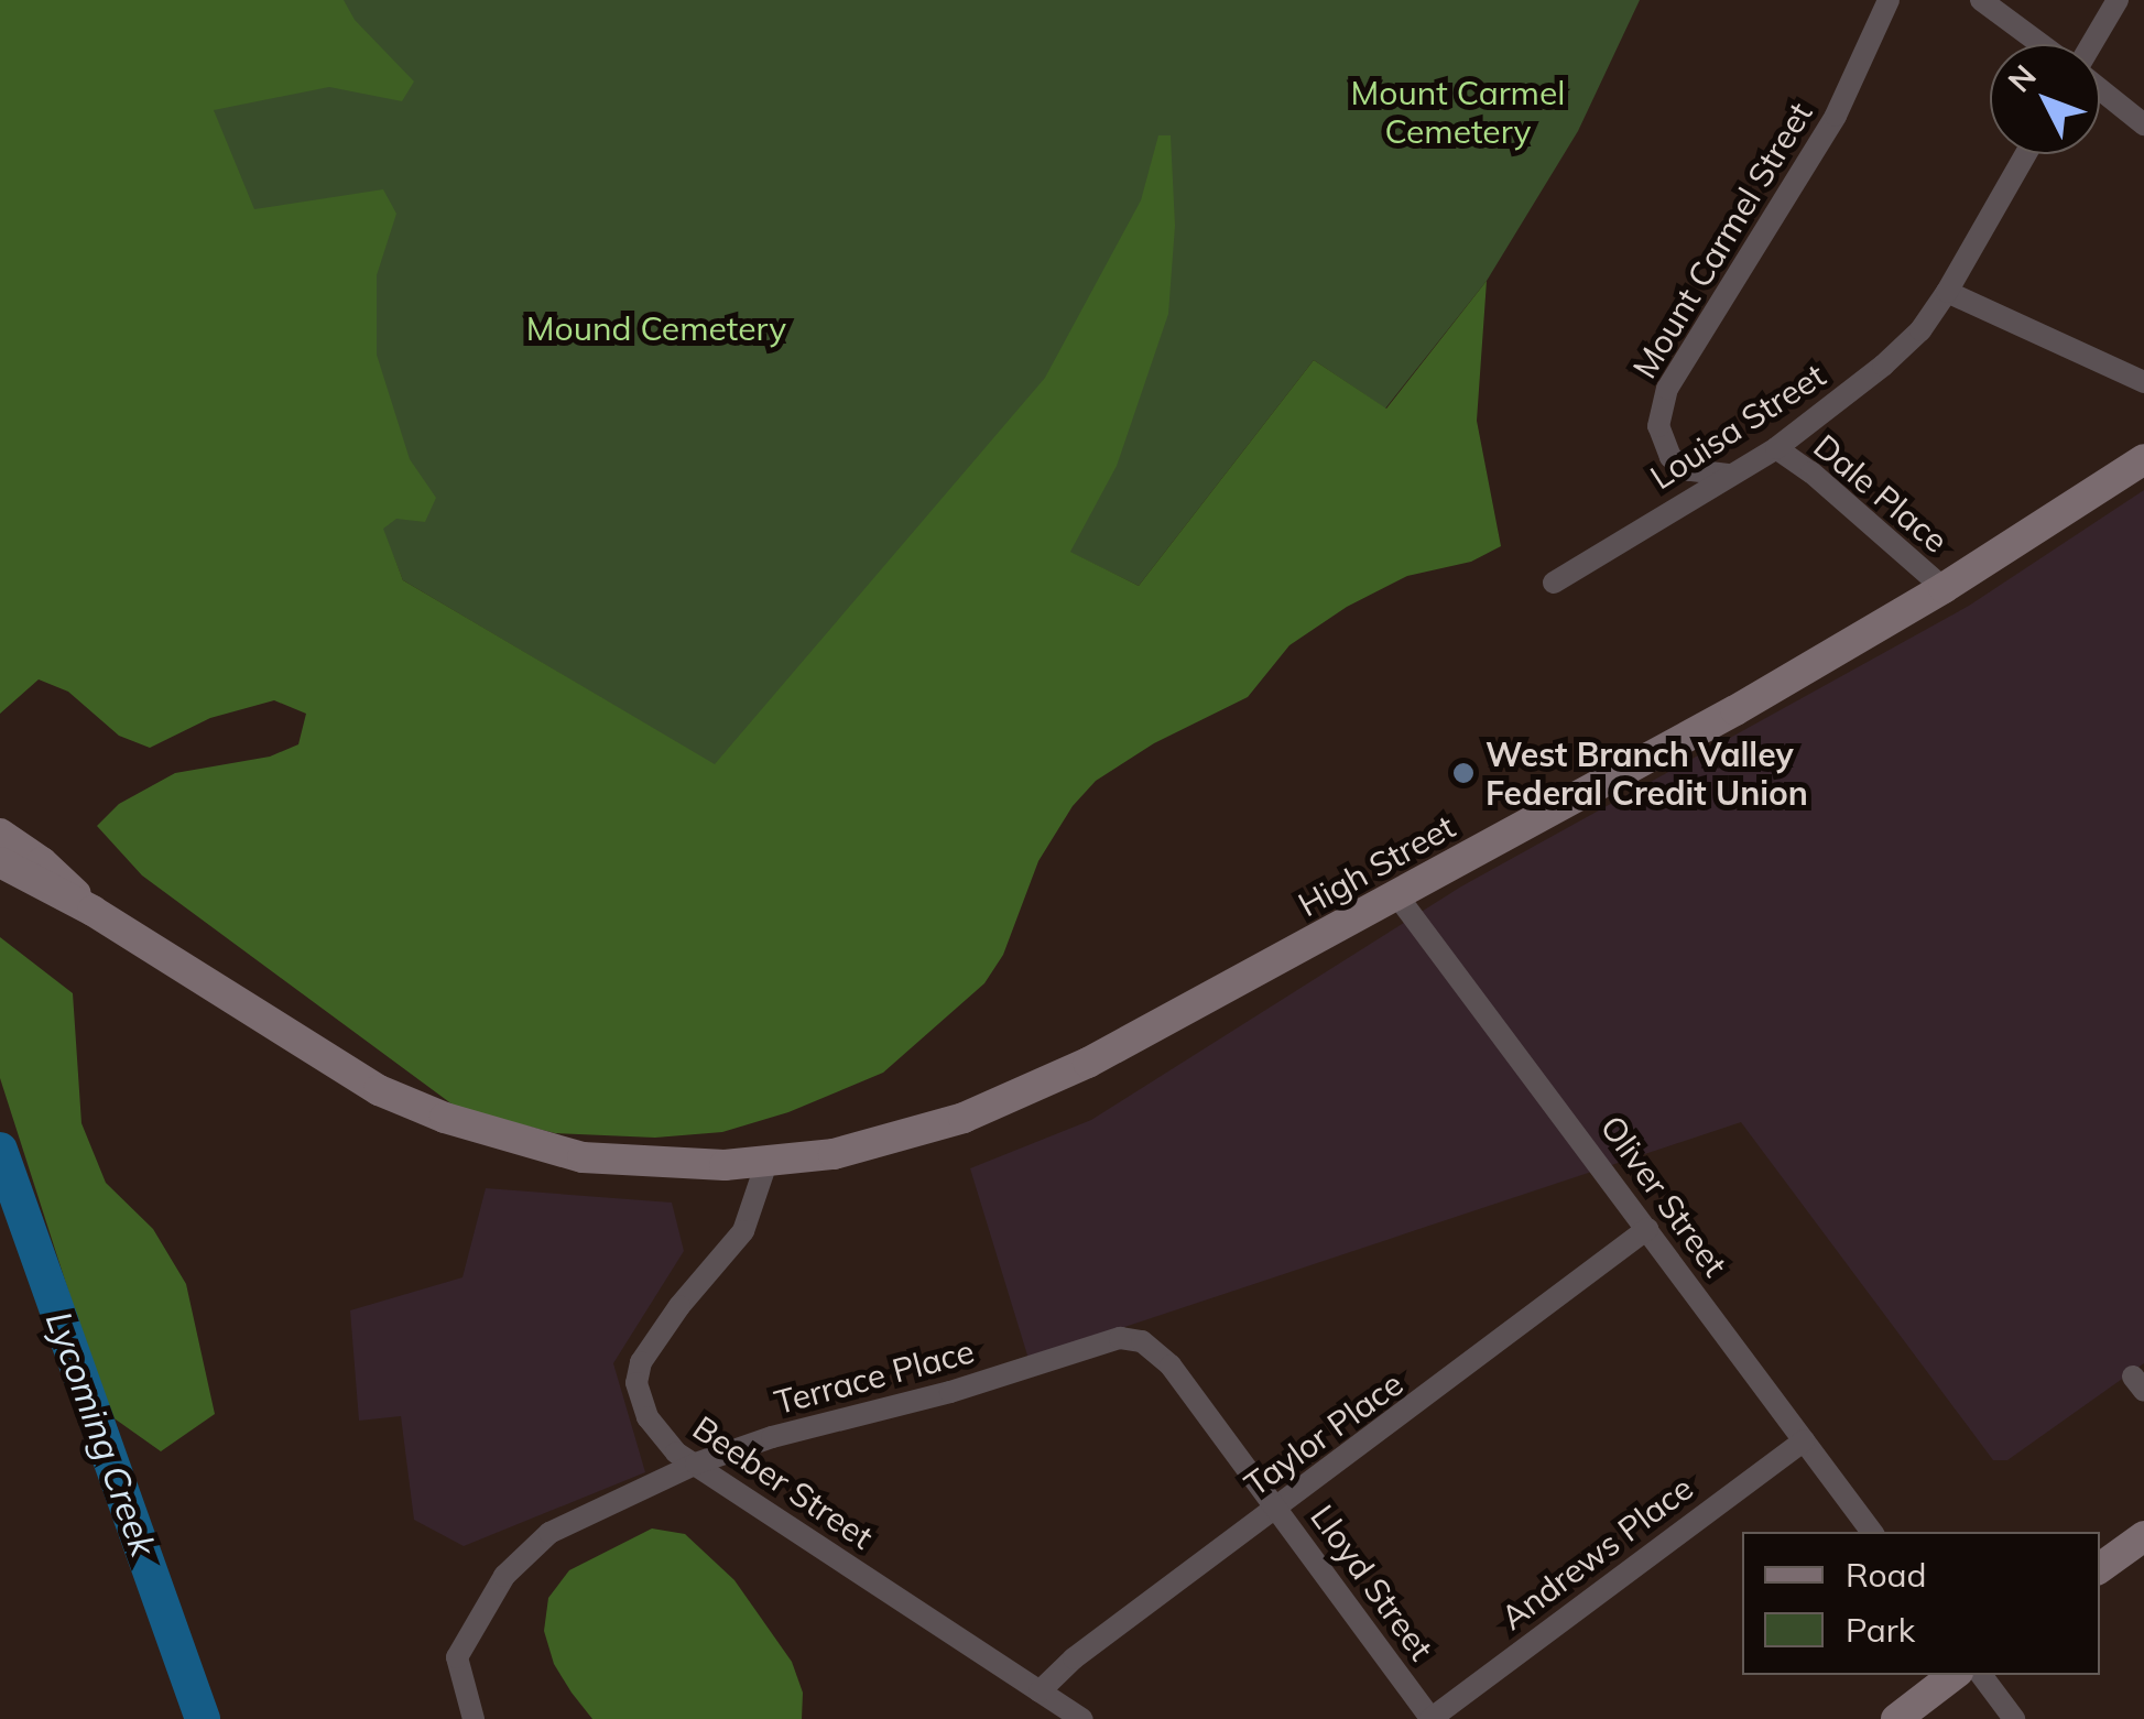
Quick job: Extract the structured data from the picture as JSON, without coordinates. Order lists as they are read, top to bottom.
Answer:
{
  "streets": {
    "main road": ["High Street"],
    "street": [
      "Mount Carmel Street",
      "Louisa Street",
      "Dale Place",
      "Oliver Street",
      "Terrace Place",
      "Taylor Place",
      "Beeber Street",
      "Andrews Place",
      "Lloyd Street"
    ]
  },
  "crossings": [
    ["Mount Carmel Street", "Louisa Street"],
    ["Louisa Street", "Dale Place"],
    ["Dale Place", "High Street"],
    ["High Street", "Oliver Street"],
    ["High Street", "Beeber Street"],
    ["Oliver Street", "Taylor Place"],
    ["Oliver Street", "Andrews Place"],
    ["Terrace Place", "Beeber Street"],
    ["Terrace Place", "Lloyd Street"],
    ["Taylor Place", "Beeber Street"],
    ["Taylor Place", "Lloyd Street"],
    ["Andrews Place", "Lloyd Street"]
  ],
  "water": ["Lycoming Creek"],
  "parks": ["Mount Carmel Cemetery", "Mound Cemetery"],
  "places": ["West Branch Valley Federal Credit Union"],
  "legend": ["Road", "Park"],
  "north": "top left"
}
